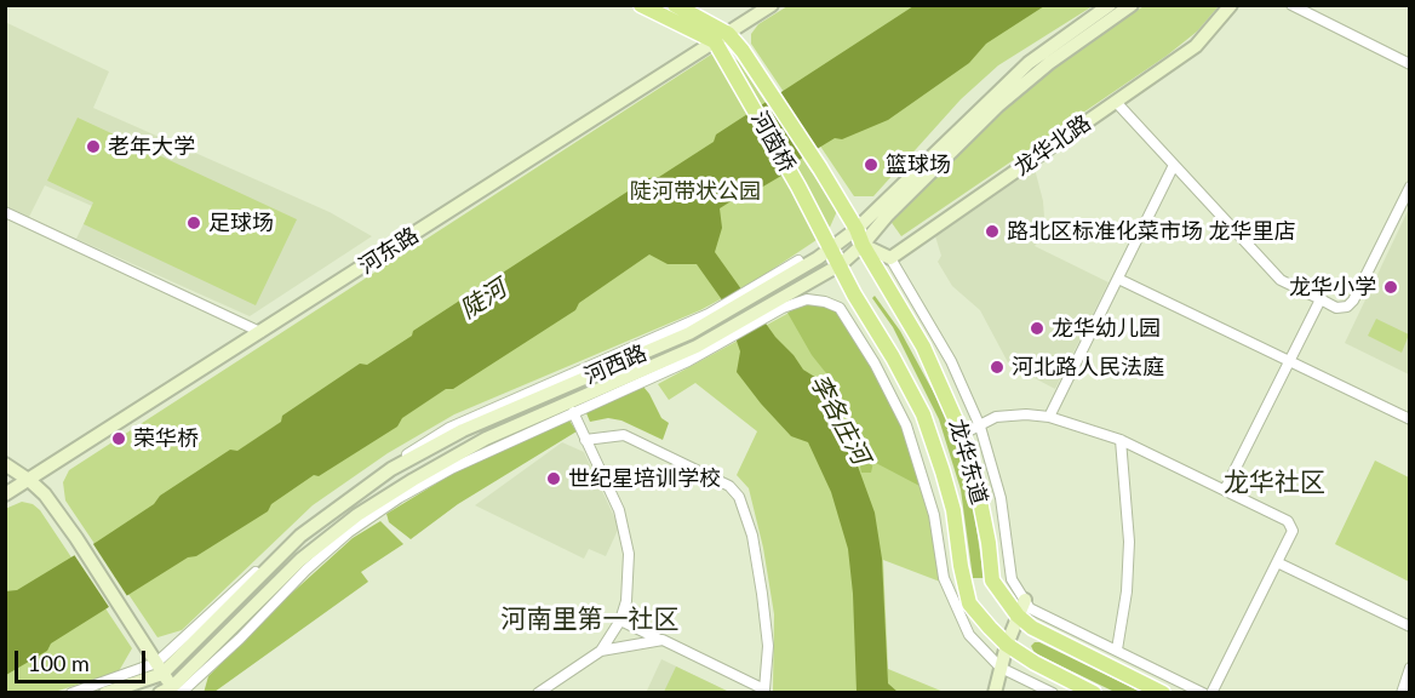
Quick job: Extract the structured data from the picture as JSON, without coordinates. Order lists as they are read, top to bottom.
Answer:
{
  "streets": {
    "main road": [
      "河茵桥",
      "龙华北路",
      "河东路",
      "河西路",
      "龙华东道"
    ]
  },
  "crossings": [
    ["河茵桥", "河东路"],
    ["河茵桥", "龙华东道"],
    ["河西路", "龙华东道"]
  ],
  "districts": ["龙华社区", "河南里第一社区"],
  "water": ["陡河", "李各庄河"],
  "parks": ["陡河带状公园"],
  "places": [
    "老年大学",
    "篮球场",
    "足球场",
    "路北区标准化菜市场 龙华里店",
    "龙华小学",
    "龙华幼儿园",
    "河北路人民法庭",
    "荣华桥",
    "世纪星培训学校"
  ],
  "scale_bar": "100 m"
}
